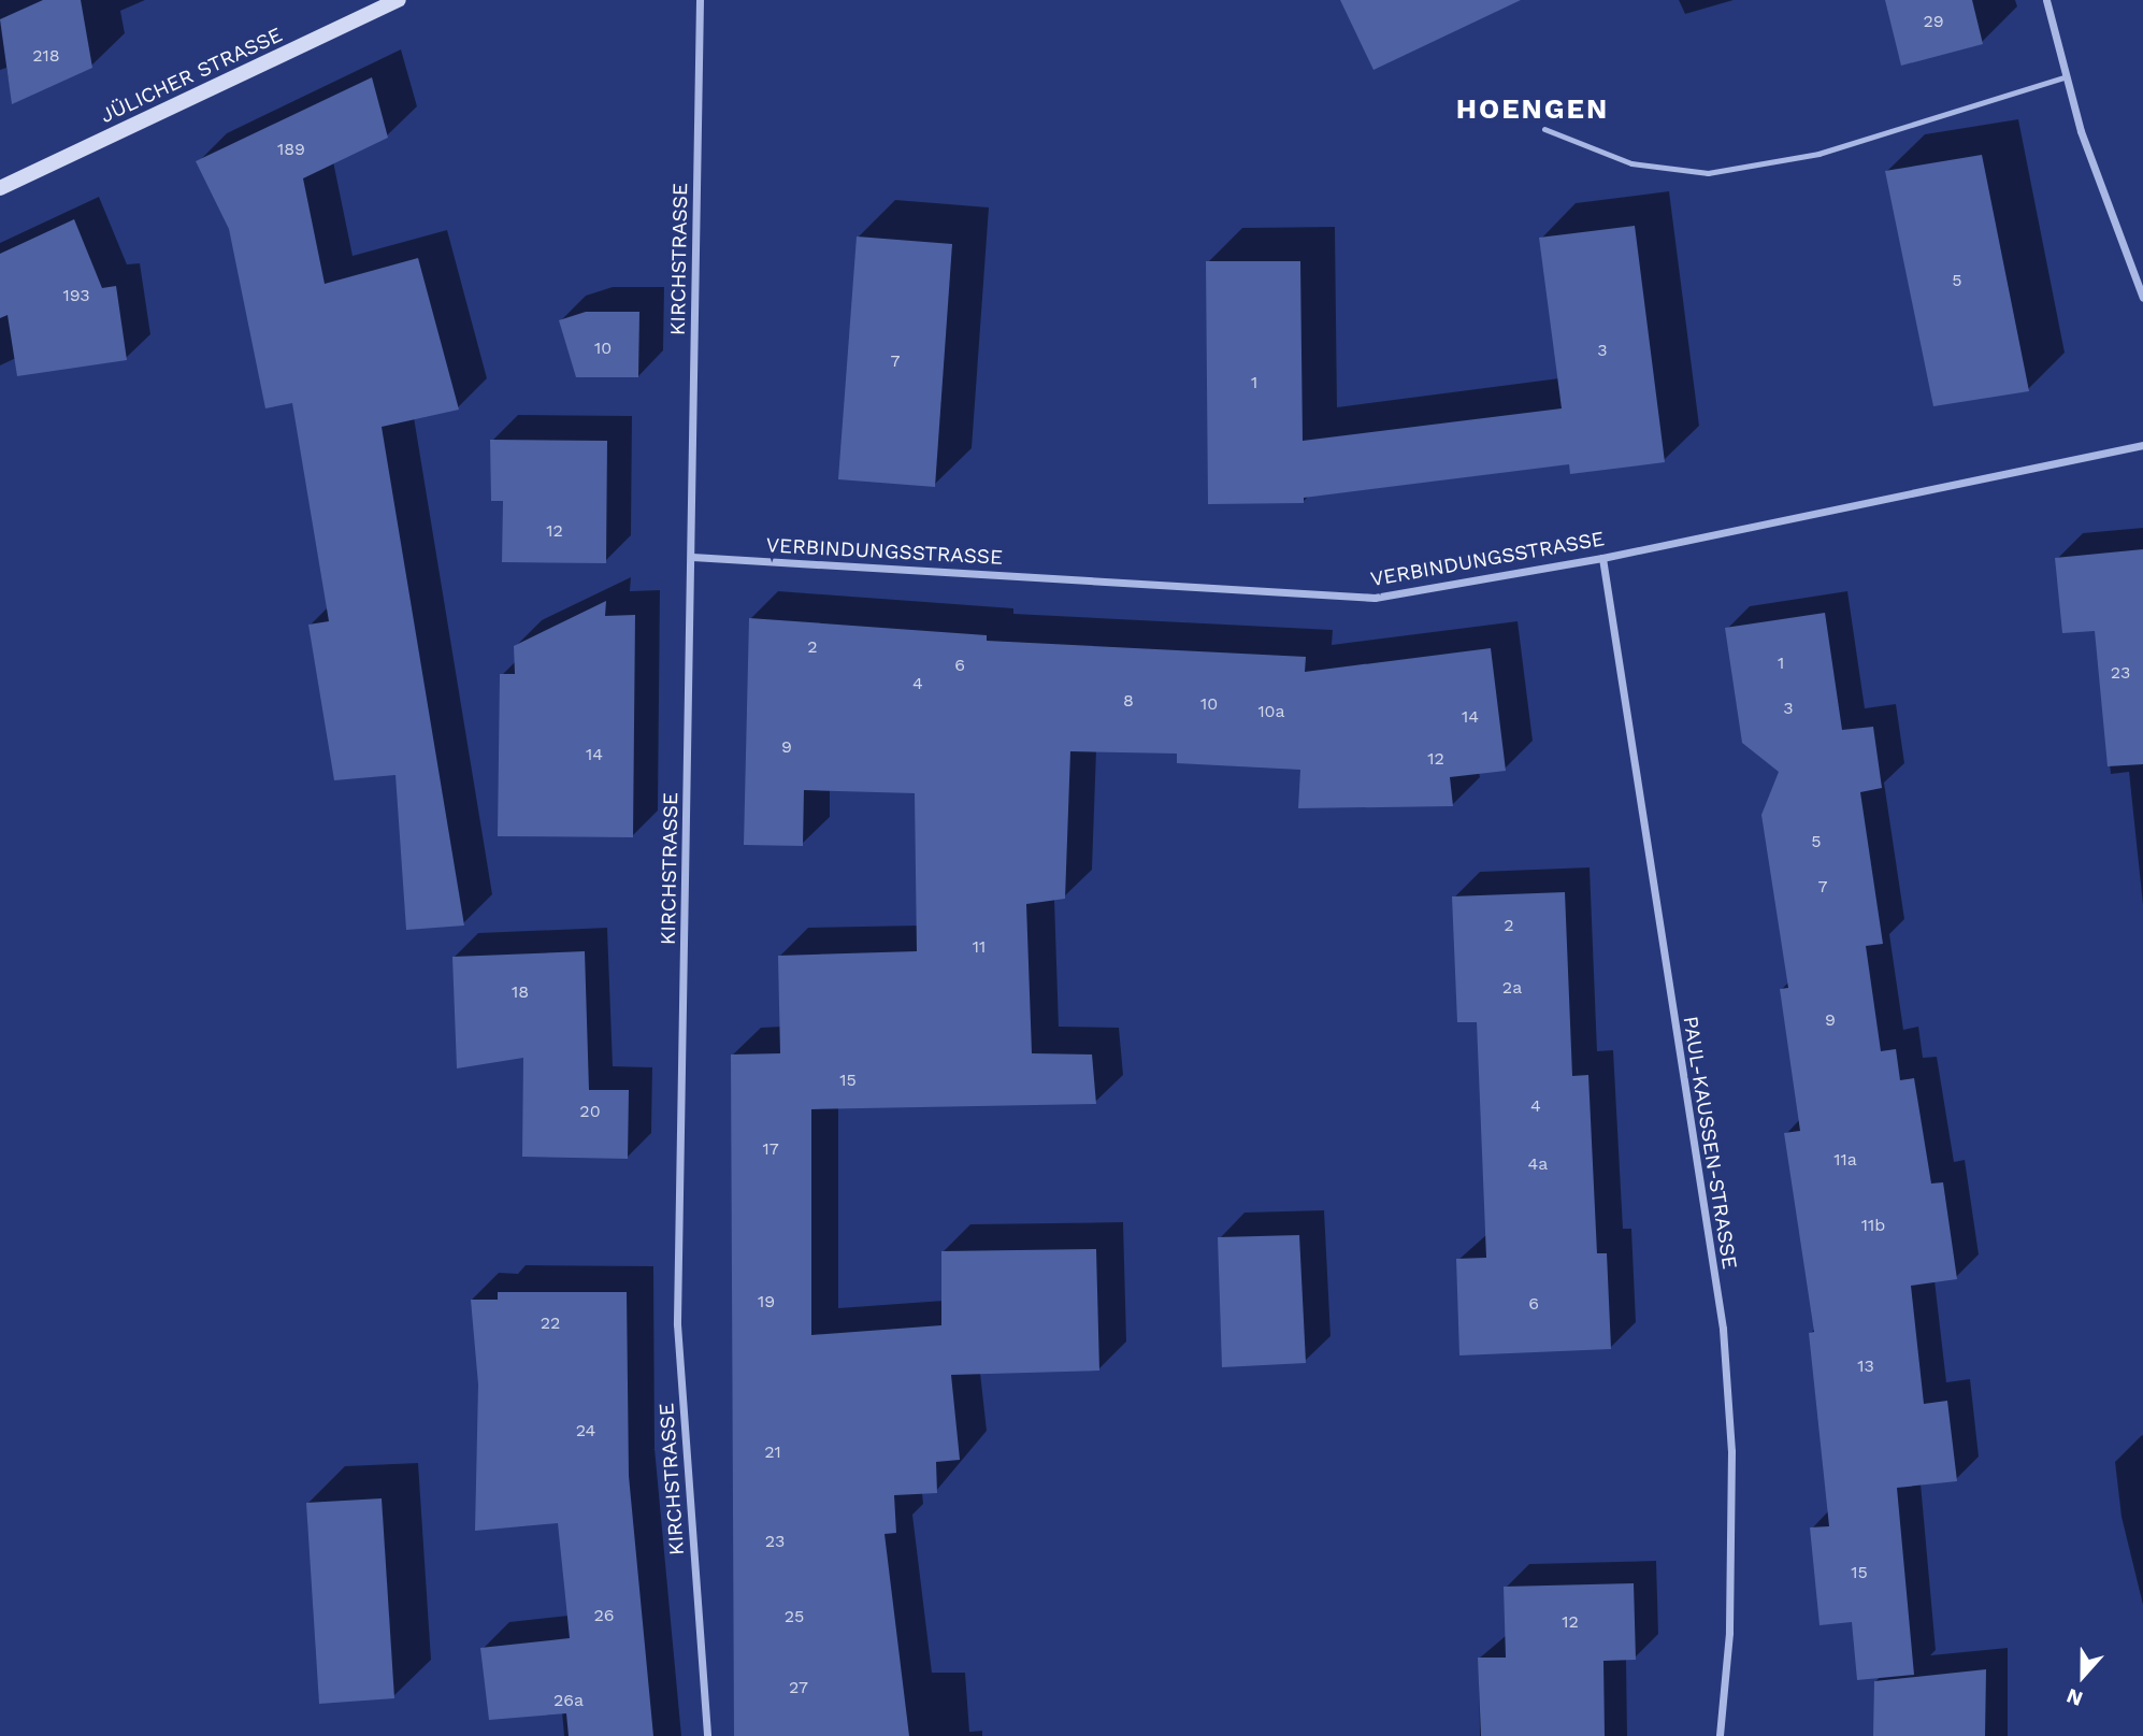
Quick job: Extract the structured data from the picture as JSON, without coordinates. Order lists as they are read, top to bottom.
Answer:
{
  "streets": {
    "main road": ["JÜLICHER STRASSE"],
    "street": ["KIRCHSTRASSE", "VERBINDUNGSSTRASSE", "PAUL-KAUSSEN-STRASSE"]
  },
  "crossings": [
    ["KIRCHSTRASSE", "VERBINDUNGSSTRASSE"],
    ["VERBINDUNGSSTRASSE", "PAUL-KAUSSEN-STRASSE"]
  ],
  "districts": ["HOENGEN"],
  "house_numbers": [
    "29",
    "218",
    "189",
    "5",
    "193",
    "10",
    "3",
    "7",
    "1",
    "12",
    "2",
    "1",
    "6",
    "23",
    "4",
    "8",
    "10",
    "3",
    "10a",
    "14",
    "9",
    "14",
    "12",
    "5",
    "7",
    "2",
    "11",
    "2a",
    "18",
    "9",
    "15",
    "4",
    "20",
    "17",
    "11a",
    "4a",
    "11b",
    "19",
    "6",
    "22",
    "13",
    "24",
    "21",
    "23",
    "15",
    "26",
    "25",
    "12",
    "27",
    "26a"
  ],
  "north": "bottom"
}
